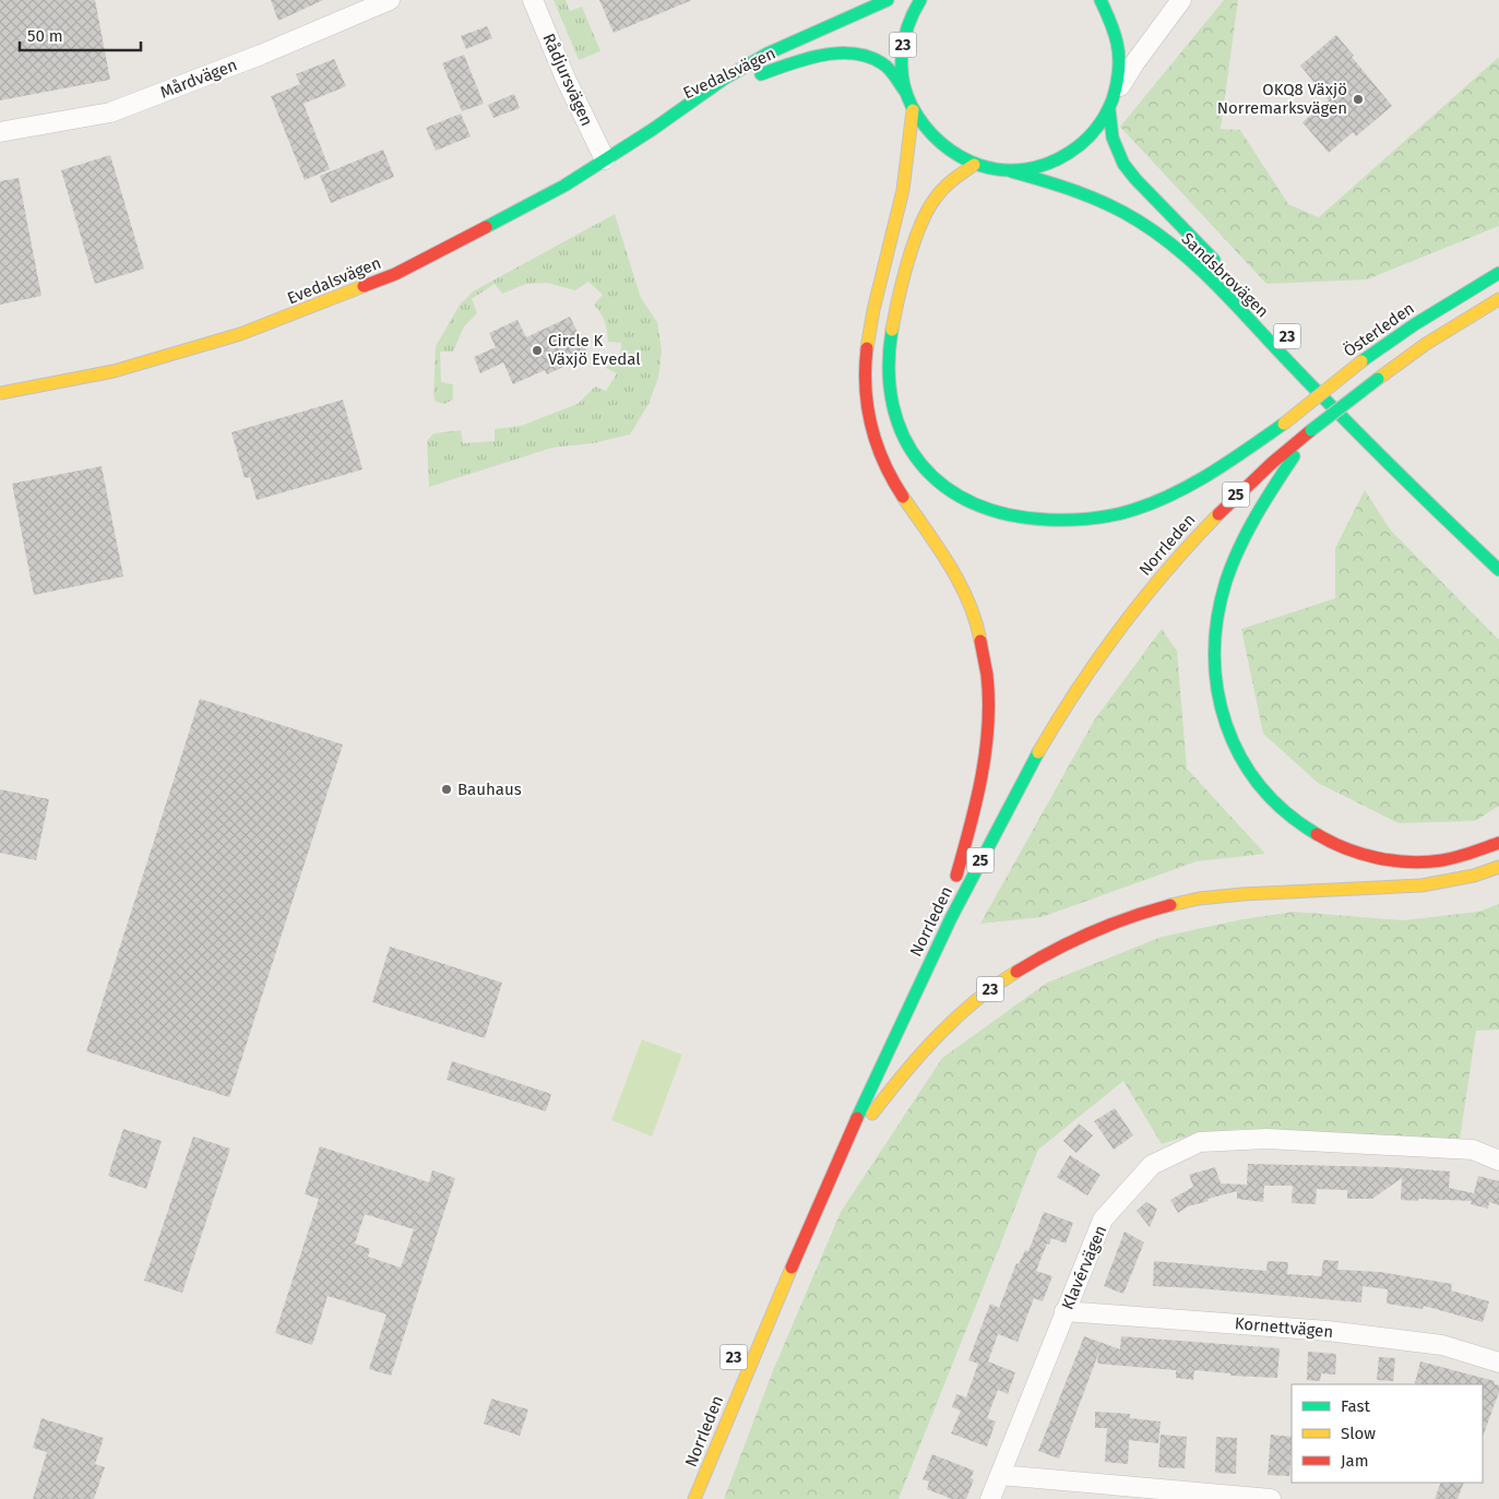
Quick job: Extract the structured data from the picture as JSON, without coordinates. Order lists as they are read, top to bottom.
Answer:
{
  "streets": {
    "main road": [
      "23",
      "Evedalsvägen",
      "Sandsbrovägen",
      "Österleden",
      "25",
      "Norrleden"
    ],
    "street": [
      "Mårdvägen",
      "Rådjursvägen",
      "Klavérvägen",
      "Kornettvägen"
    ]
  },
  "crossings": [
    ["23", "Evedalsvägen"],
    ["23", "Sandsbrovägen"],
    ["23", "Norrleden"],
    ["Evedalsvägen", "Rådjursvägen"],
    ["Österleden", "25"],
    ["25", "Norrleden"],
    ["Klavérvägen", "Kornettvägen"]
  ],
  "places": ["OKQ8 Växjö Norremarksvägen", "Circle K Växjö Evedal", "Bauhaus"],
  "legend": ["Fast", "Slow", "Jam"],
  "scale_bar": "50 m"
}
